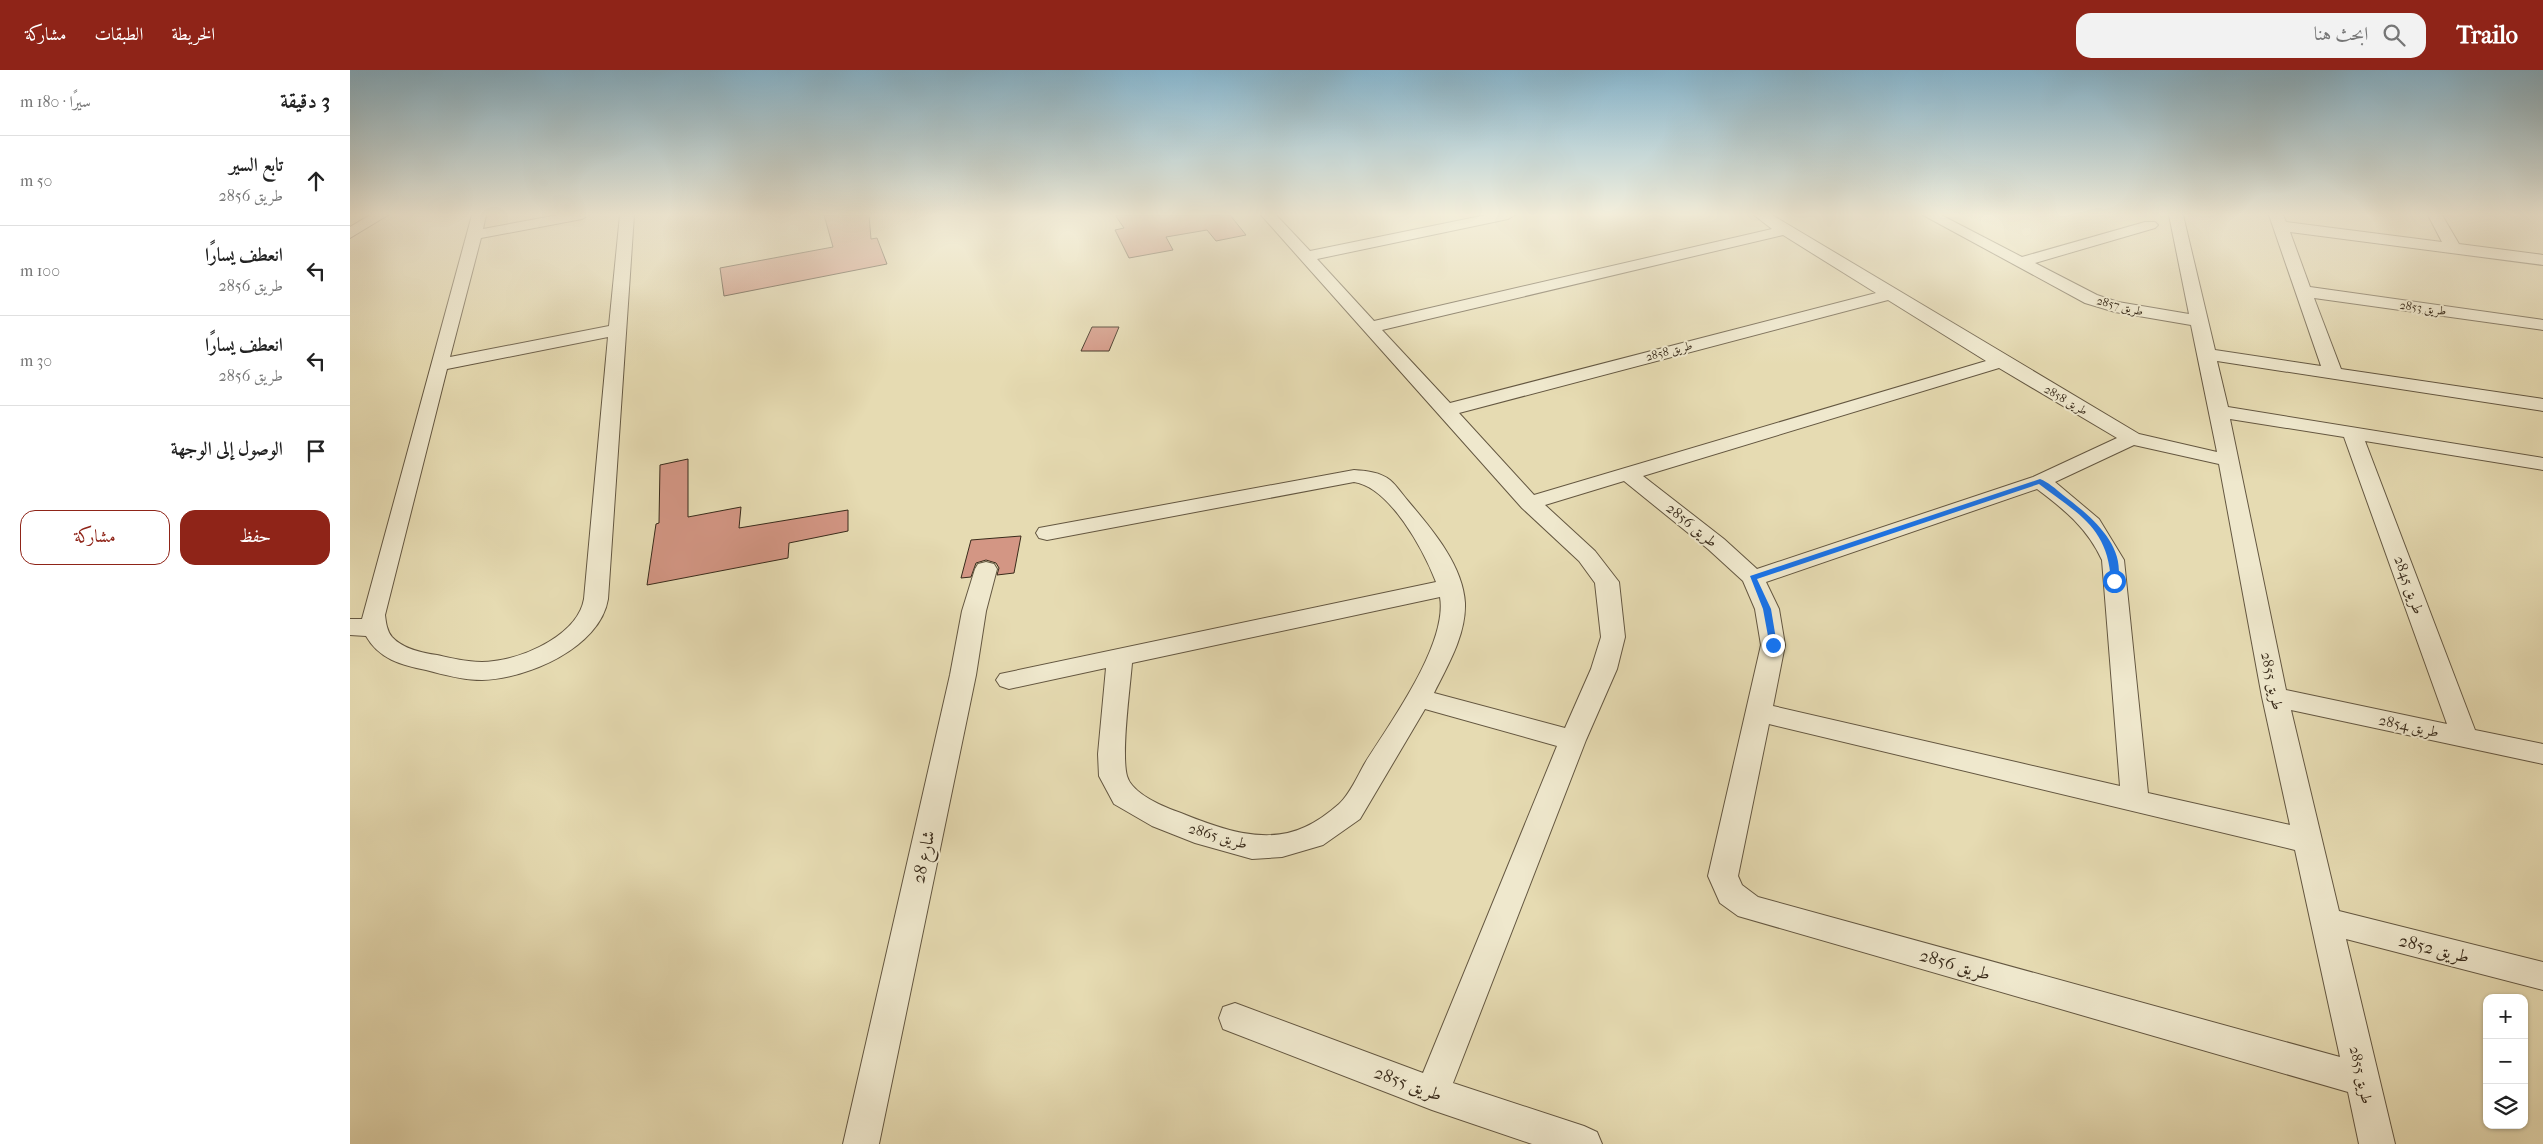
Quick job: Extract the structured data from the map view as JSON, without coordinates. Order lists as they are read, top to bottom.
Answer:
{
  "streets": {
    "street": [
      "طريق 2857",
      "طريق 2853",
      "طريق 2858",
      "طريق 2856",
      "طريق 2845",
      "طريق 2855",
      "طريق 2854",
      "طريق 2865",
      "شارع 28",
      "طريق 2852"
    ]
  },
  "crossings": [
    ["طريق 2857", "طريق 2855"],
    ["طريق 2858", "طريق 2855"],
    ["طريق 2856", "طريق 2855"],
    ["طريق 2845", "طريق 2854"],
    ["طريق 2855", "طريق 2854"],
    ["طريق 2855", "طريق 2852"]
  ],
  "page": {
    "header": "Trailo",
    "search": "ابحث هنا",
    "nav": ["الخريطة", "الطبقات", "مشاركة"],
    "heading": ["3 دقيقة", "سيرًا · 180 m"],
    "list": [
      ["تابع السير", "طريق 2856", "50 m"],
      ["انعطف يسارًا", "طريق 2856", "100 m"],
      ["انعطف يسارًا", "طريق 2856", "30 m"],
      "الوصول إلى الوجهة"
    ],
    "buttons": ["حفظ", "مشاركة"],
    "map_buttons": ["+", "−"]
  }
}
